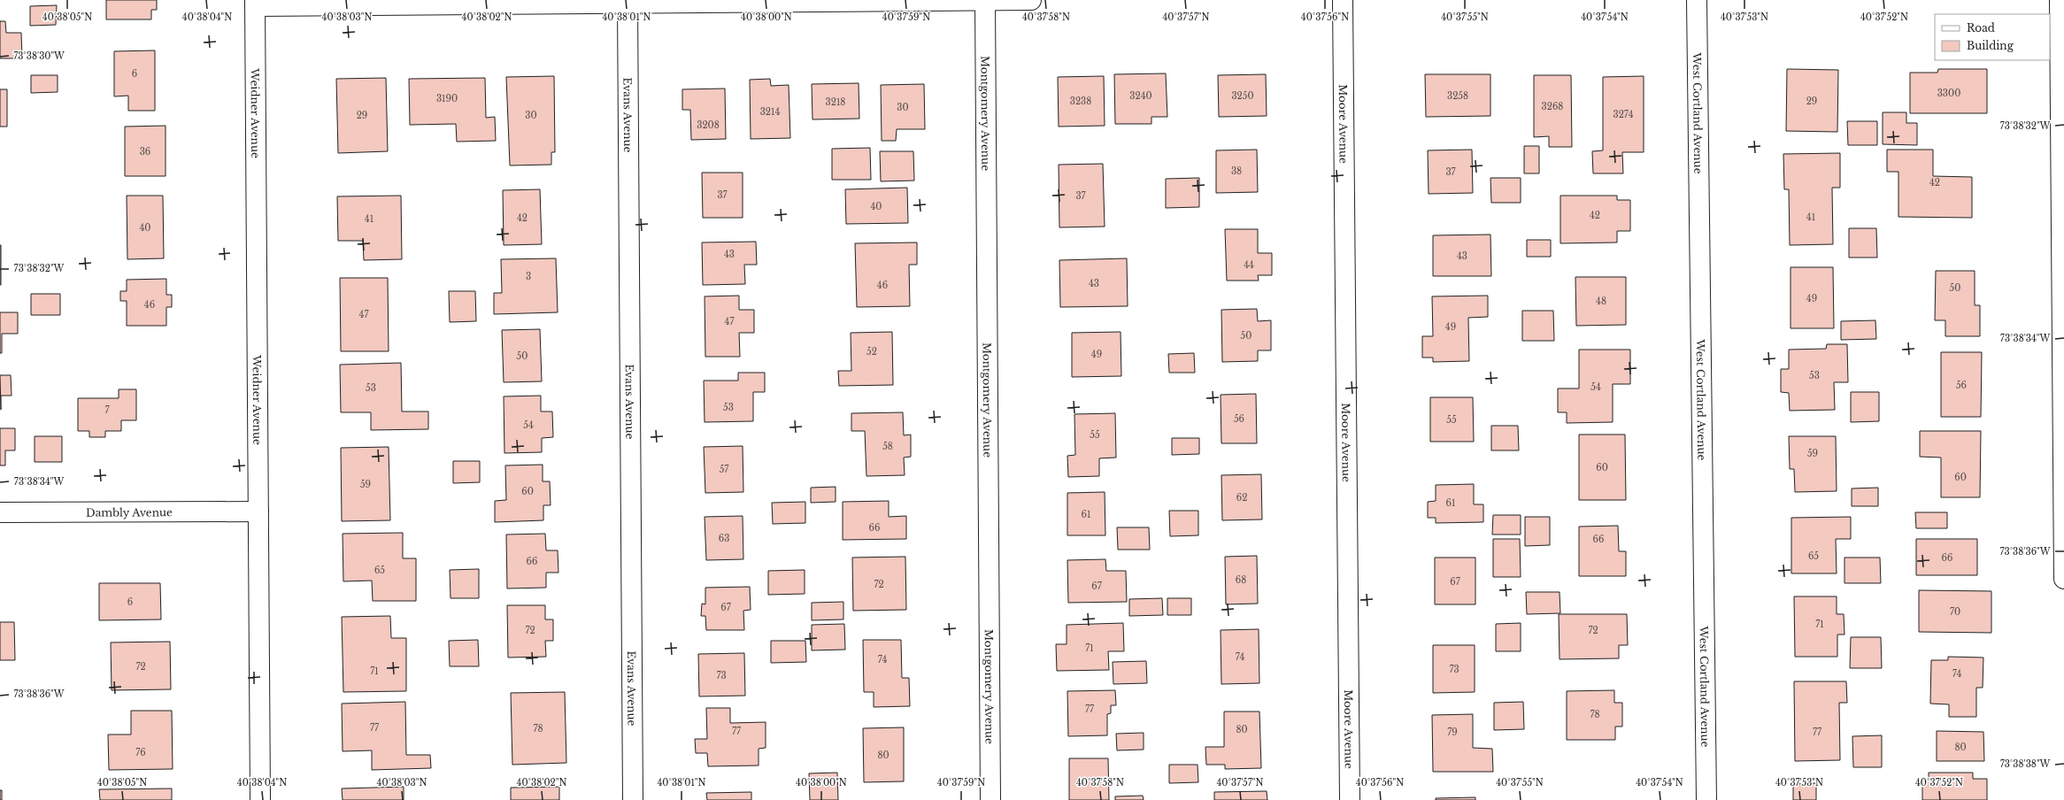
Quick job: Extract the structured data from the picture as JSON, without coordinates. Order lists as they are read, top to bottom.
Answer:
{
  "streets": {
    "street": [
      "Weidner Avenue",
      "Montgomery Avenue",
      "West Cortland Avenue",
      "Evans Avenue",
      "Moore Avenue",
      "Dambly Avenue"
    ]
  },
  "crossings": [
    ["Weidner Avenue", "Dambly Avenue"]
  ],
  "house_numbers": [
    "6",
    "3300",
    "3240",
    "3250",
    "3258",
    "3190",
    "3238",
    "29",
    "3218",
    "3268",
    "30",
    "3214",
    "3274",
    "29",
    "30",
    "3208",
    "36",
    "38",
    "37",
    "42",
    "37",
    "37",
    "40",
    "42",
    "41",
    "42",
    "41",
    "40",
    "43",
    "43",
    "44",
    "3",
    "43",
    "46",
    "50",
    "49",
    "48",
    "46",
    "47",
    "47",
    "49",
    "50",
    "52",
    "49",
    "50",
    "53",
    "56",
    "54",
    "53",
    "53",
    "7",
    "56",
    "55",
    "54",
    "55",
    "58",
    "59",
    "60",
    "57",
    "60",
    "59",
    "60",
    "62",
    "61",
    "61",
    "66",
    "63",
    "66",
    "65",
    "66",
    "66",
    "65",
    "68",
    "67",
    "72",
    "67",
    "6",
    "67",
    "70",
    "71",
    "72",
    "72",
    "71",
    "74",
    "74",
    "72",
    "73",
    "71",
    "74",
    "73",
    "77",
    "78",
    "77",
    "78",
    "80",
    "77",
    "79",
    "77",
    "80",
    "76",
    "80"
  ],
  "legend": ["Road", "Building"],
  "coordinates": [
    "40°38'05\"N",
    "40°38'04\"N",
    "40°38'03\"N",
    "40°38'02\"N",
    "40°38'01\"N",
    "40°38'00\"N",
    "40°37'59\"N",
    "40°37'58\"N",
    "40°37'57\"N",
    "40°37'56\"N",
    "40°37'55\"N",
    "40°37'54\"N",
    "40°37'53\"N",
    "40°37'52\"N",
    "73°38'30\"W",
    "73°38'32\"W",
    "73°38'34\"W",
    "73°38'36\"W",
    "73°38'38\"W"
  ]
}
